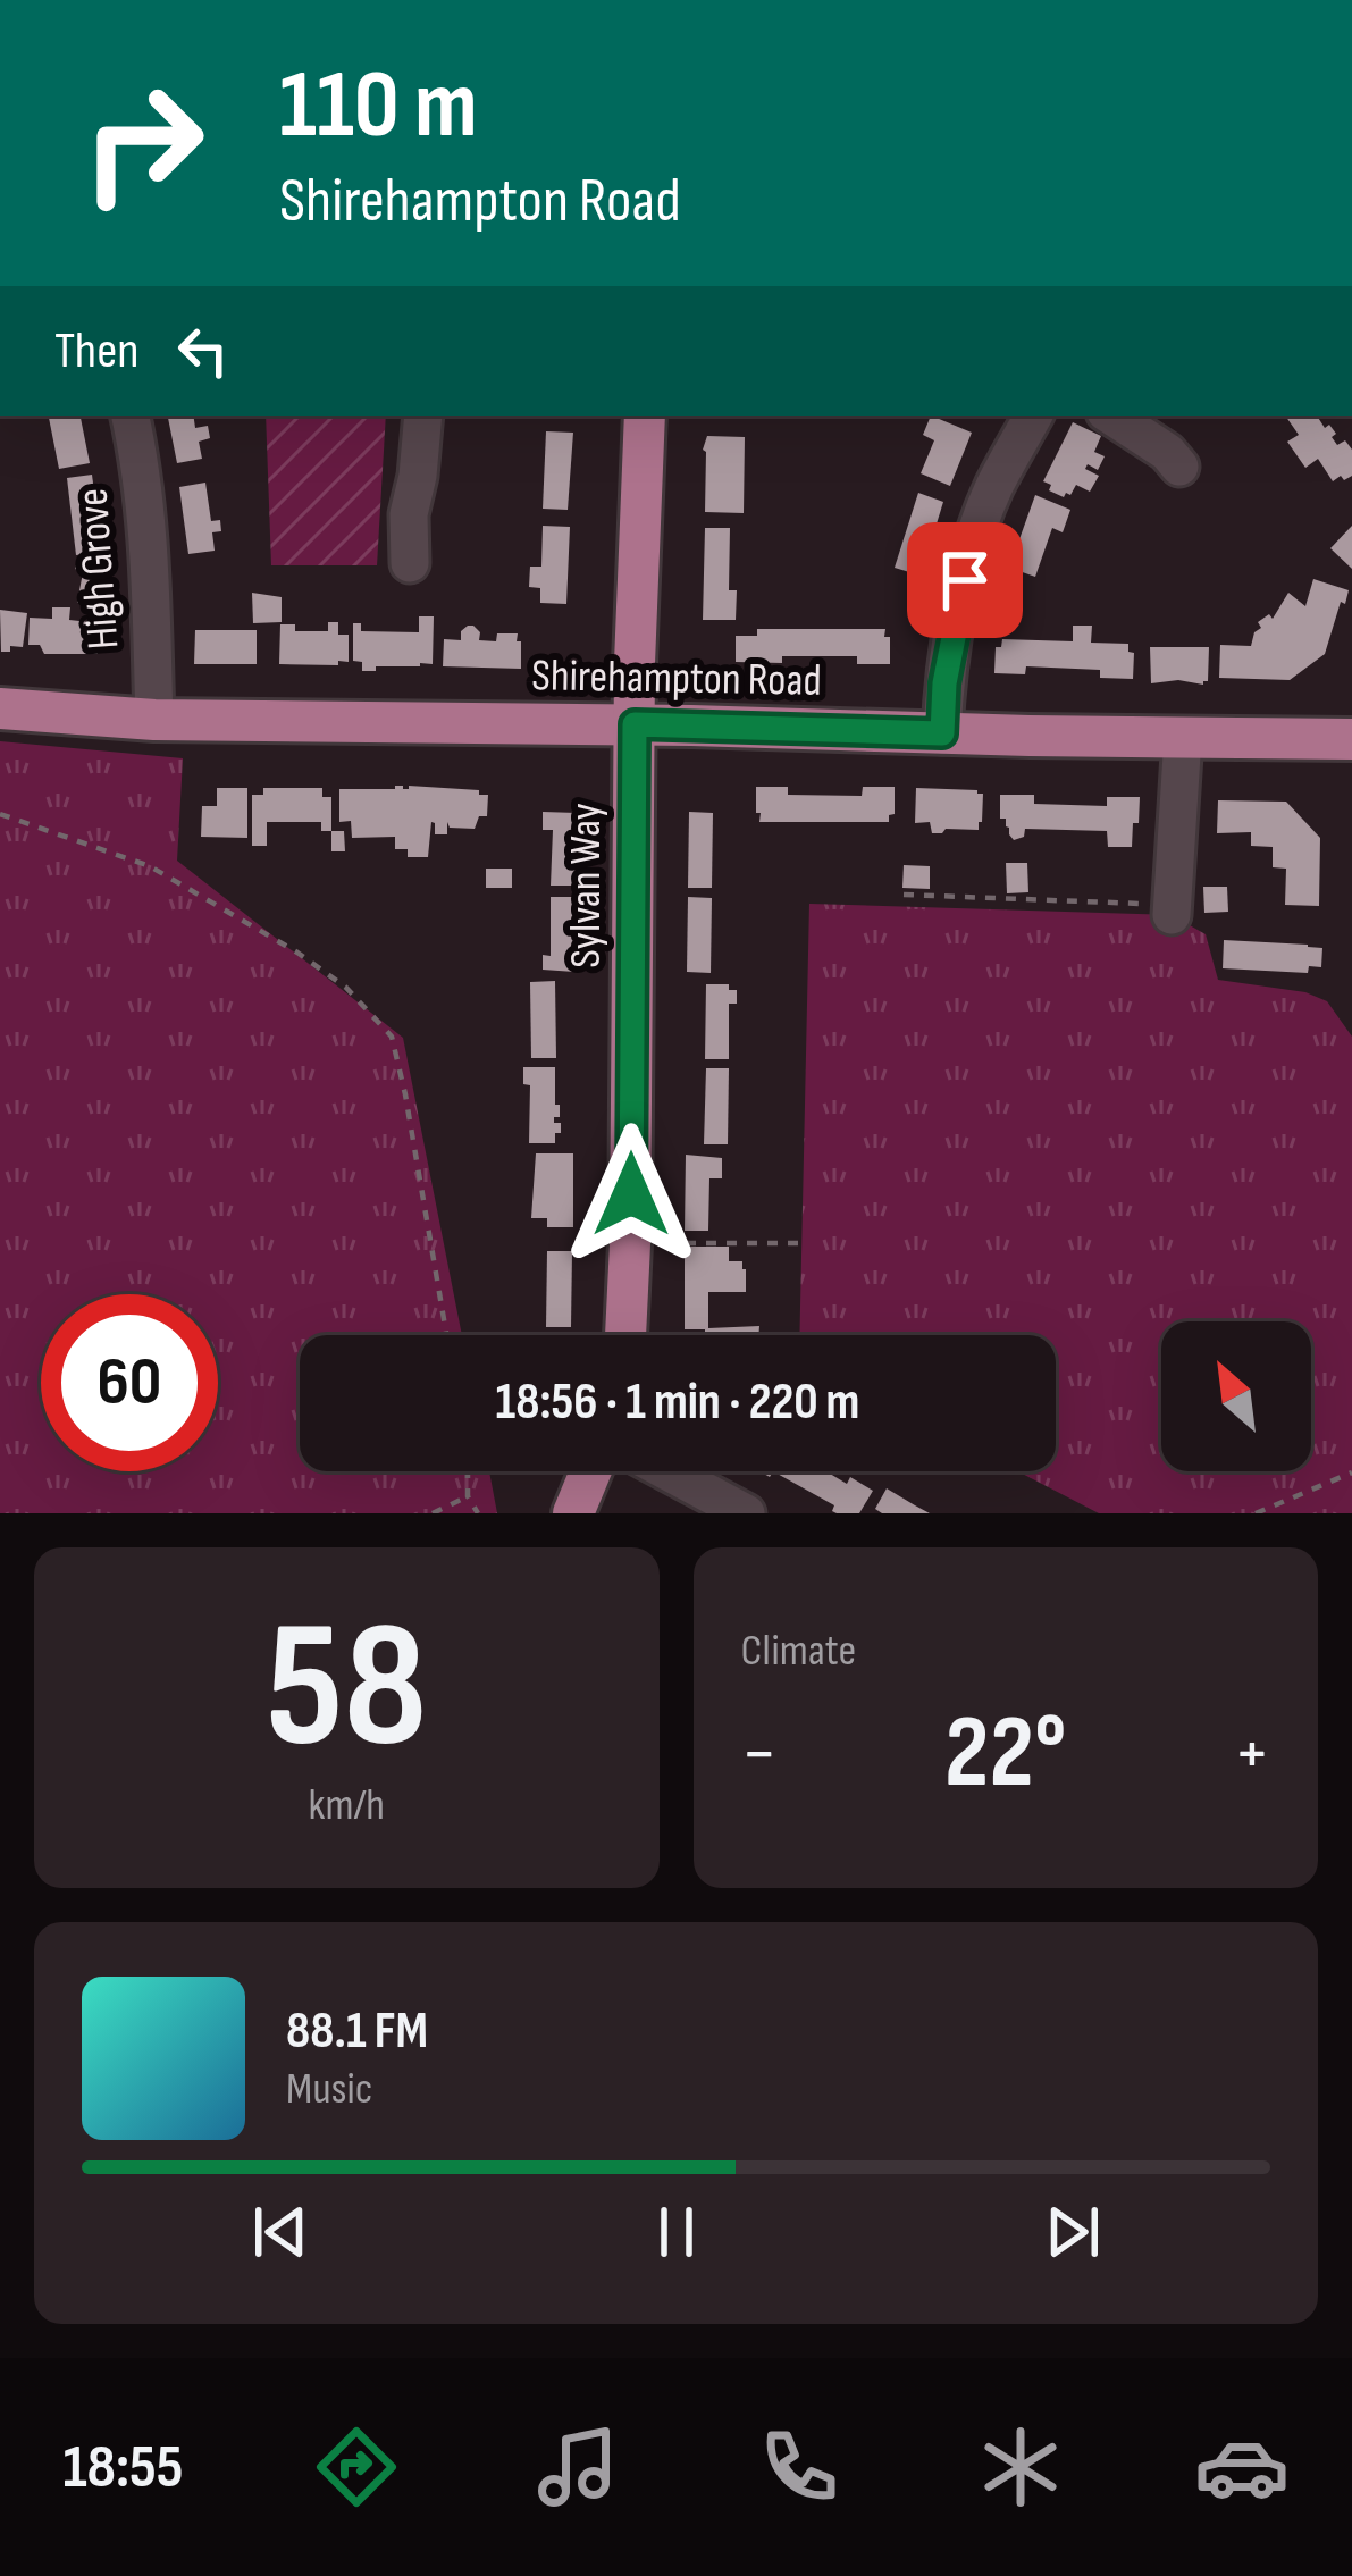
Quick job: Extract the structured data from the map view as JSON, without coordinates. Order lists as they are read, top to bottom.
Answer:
{
  "streets": {
    "main road": ["Shirehampton Road", "Sylvan Way"],
    "street": ["High Grove"]
  },
  "crossings": [
    ["High Grove", "Shirehampton Road"],
    ["Shirehampton Road", "Sylvan Way"]
  ],
  "north": "top left",
  "page": {
    "turn": ["110 m", "Shirehampton Road"],
    "then": "Then",
    "limit": "60",
    "trip": "18:56 · 1 min · 220 m",
    "tile": [
      ["58", "km/h"],
      "Climate"
    ],
    "heat": ["−", "22°", "+"],
    "song": ["88.1 FM", "Music"],
    "tabs": "18:55"
  }
}
